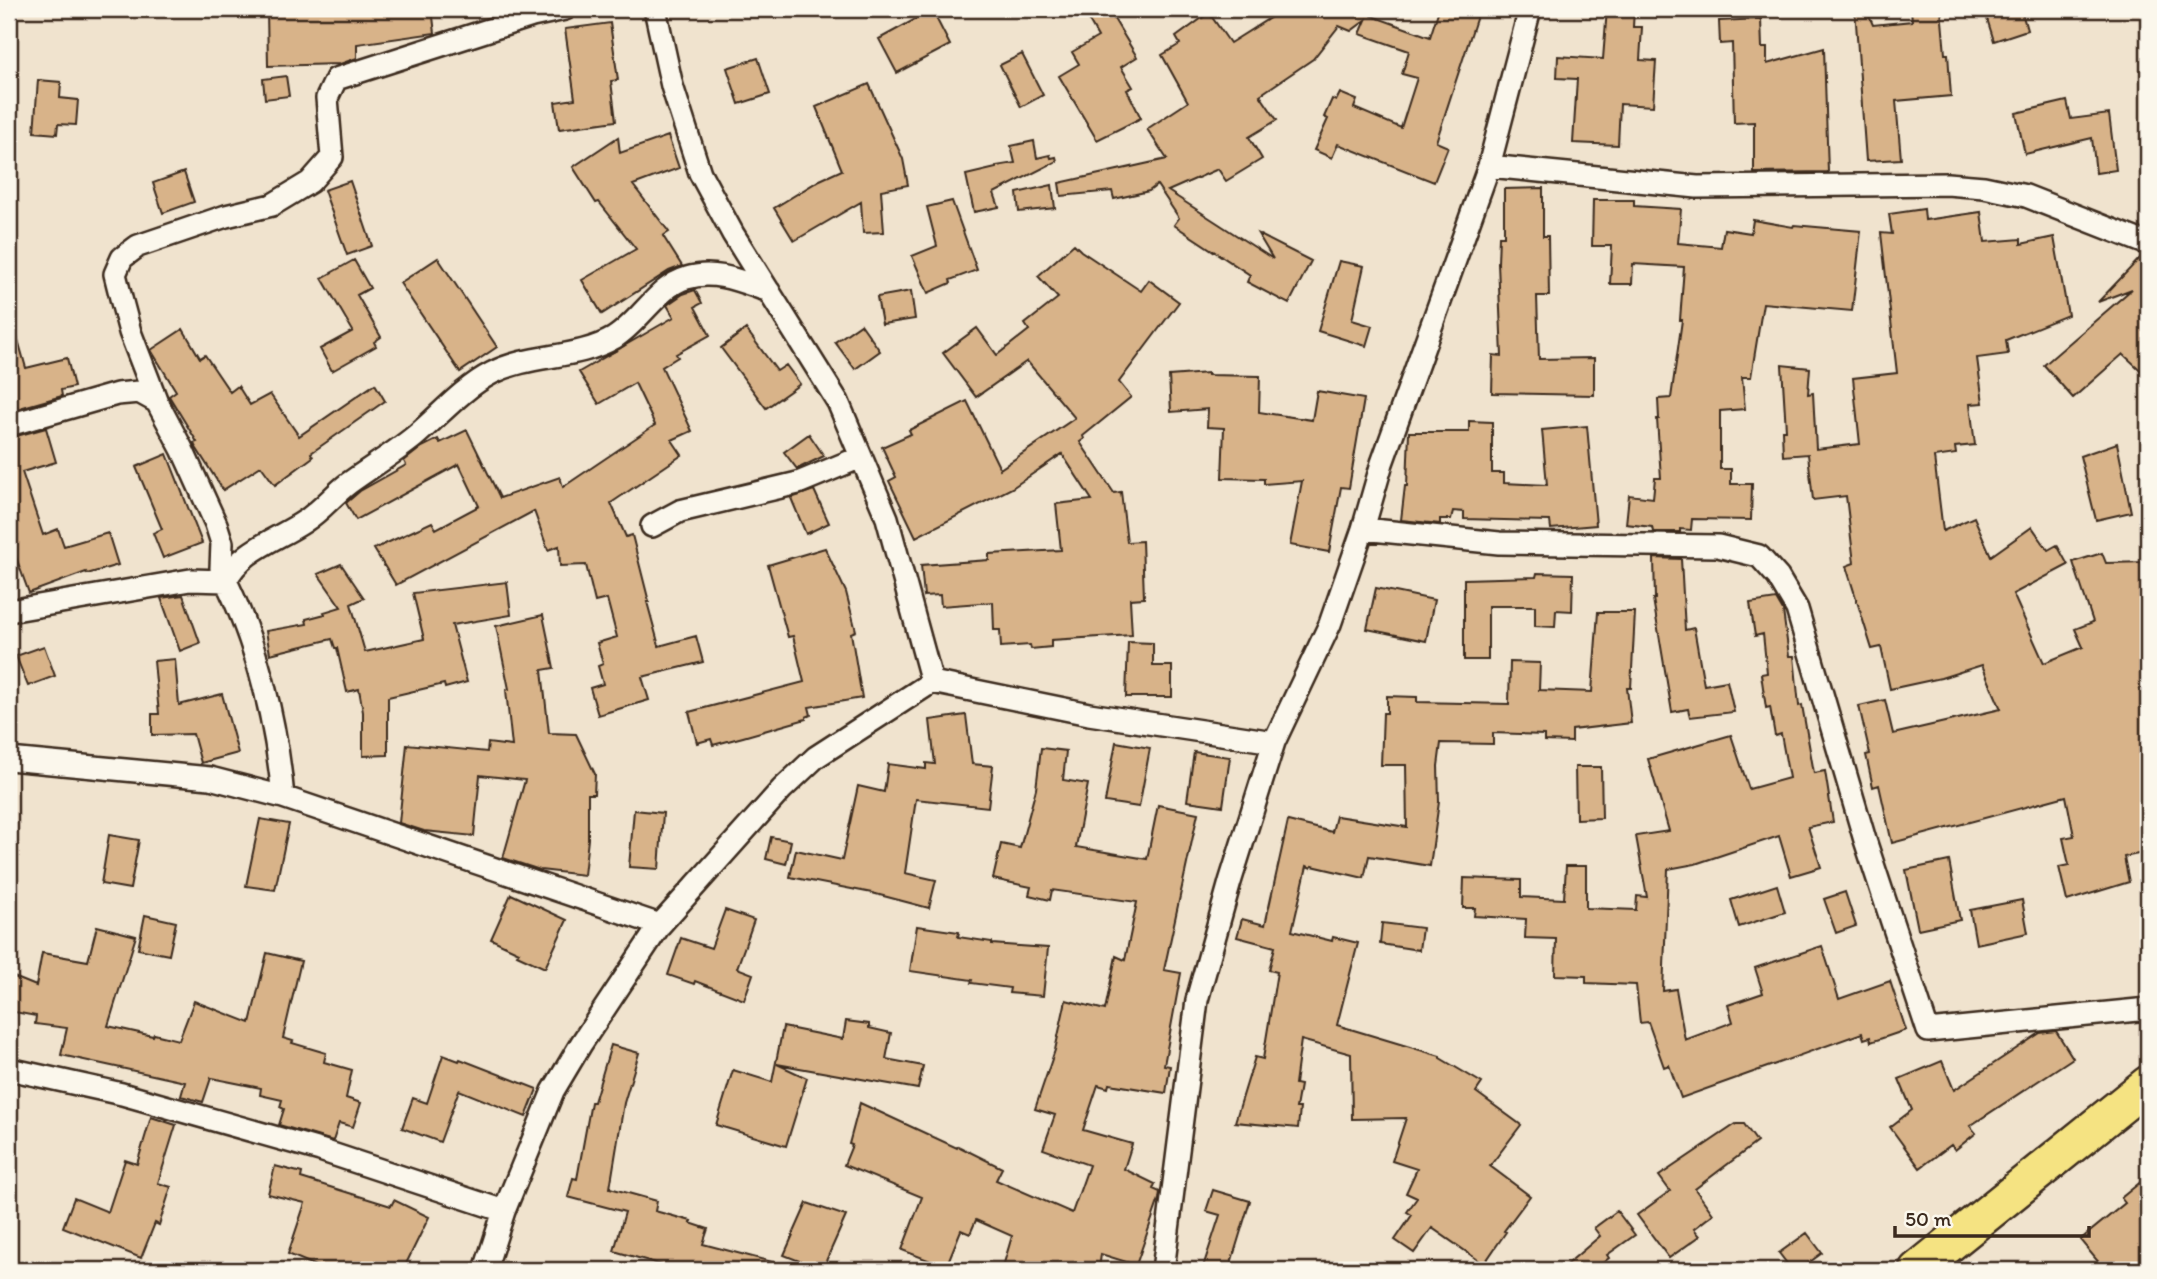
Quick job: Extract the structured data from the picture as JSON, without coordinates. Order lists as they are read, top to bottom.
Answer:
{
  "scale_bar": "50 m"
}
